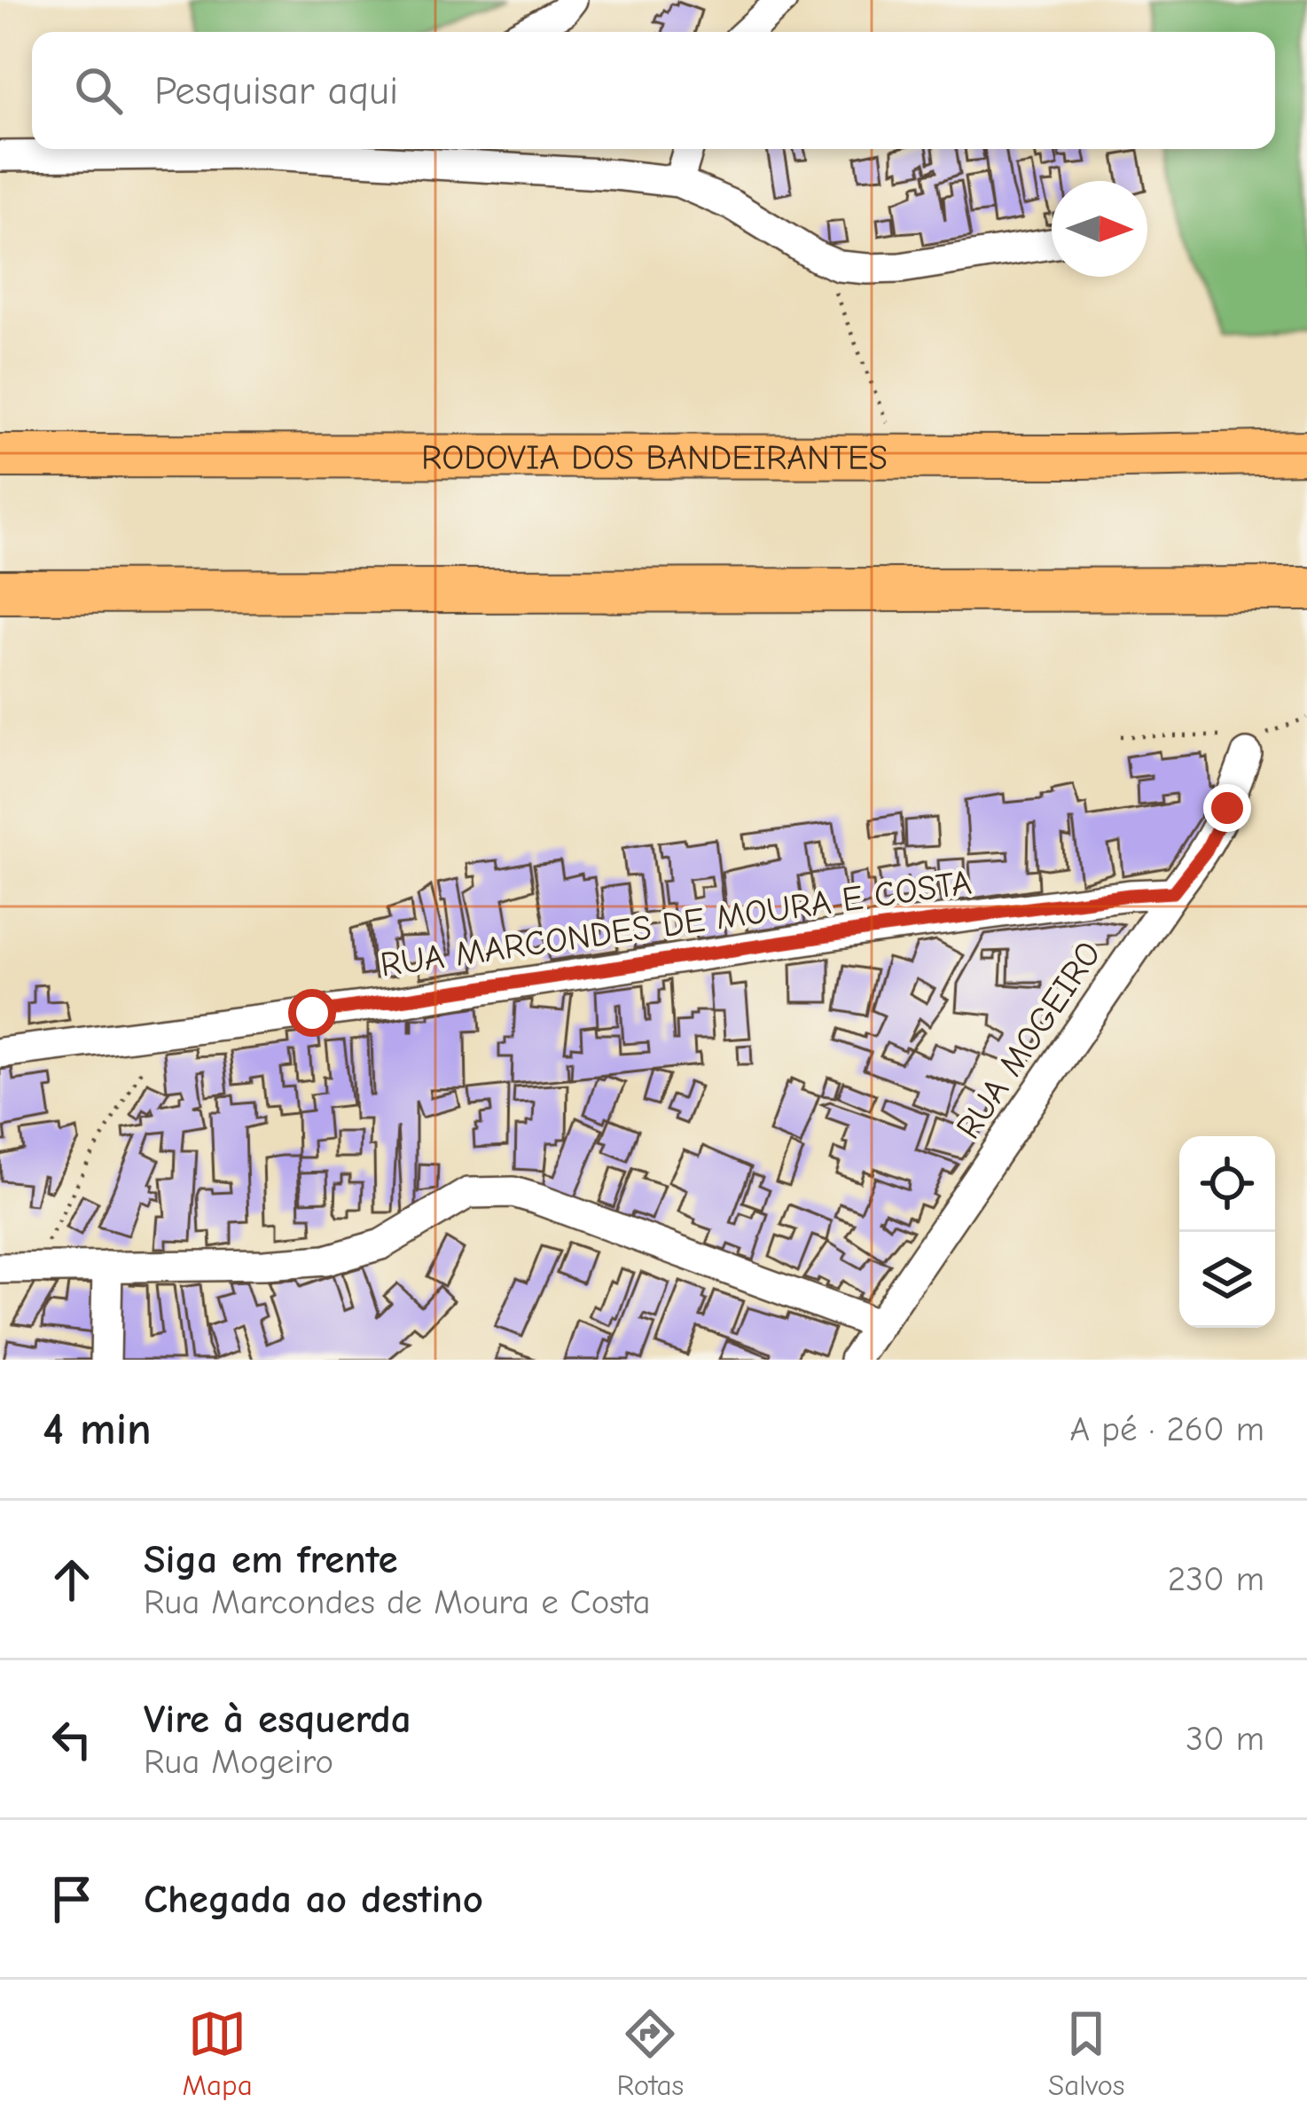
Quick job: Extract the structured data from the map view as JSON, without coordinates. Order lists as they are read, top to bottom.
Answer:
{
  "streets": {
    "highway": ["RODOVIA DOS BANDEIRANTES"],
    "street": ["RUA MARCONDES DE MOURA E COSTA", "RUA MOGEIRO"]
  },
  "crossings": [
    ["RUA MARCONDES DE MOURA E COSTA", "RUA MOGEIRO"]
  ],
  "north": "right",
  "page": {
    "search": "Pesquisar aqui",
    "heading": ["4 min", "A pé · 260 m"],
    "list": [
      ["Siga em frente", "Rua Marcondes de Moura e Costa", "230 m"],
      ["Vire à esquerda", "Rua Mogeiro", "30 m"],
      "Chegada ao destino"
    ],
    "nav": ["Mapa", "Rotas", "Salvos"]
  }
}
